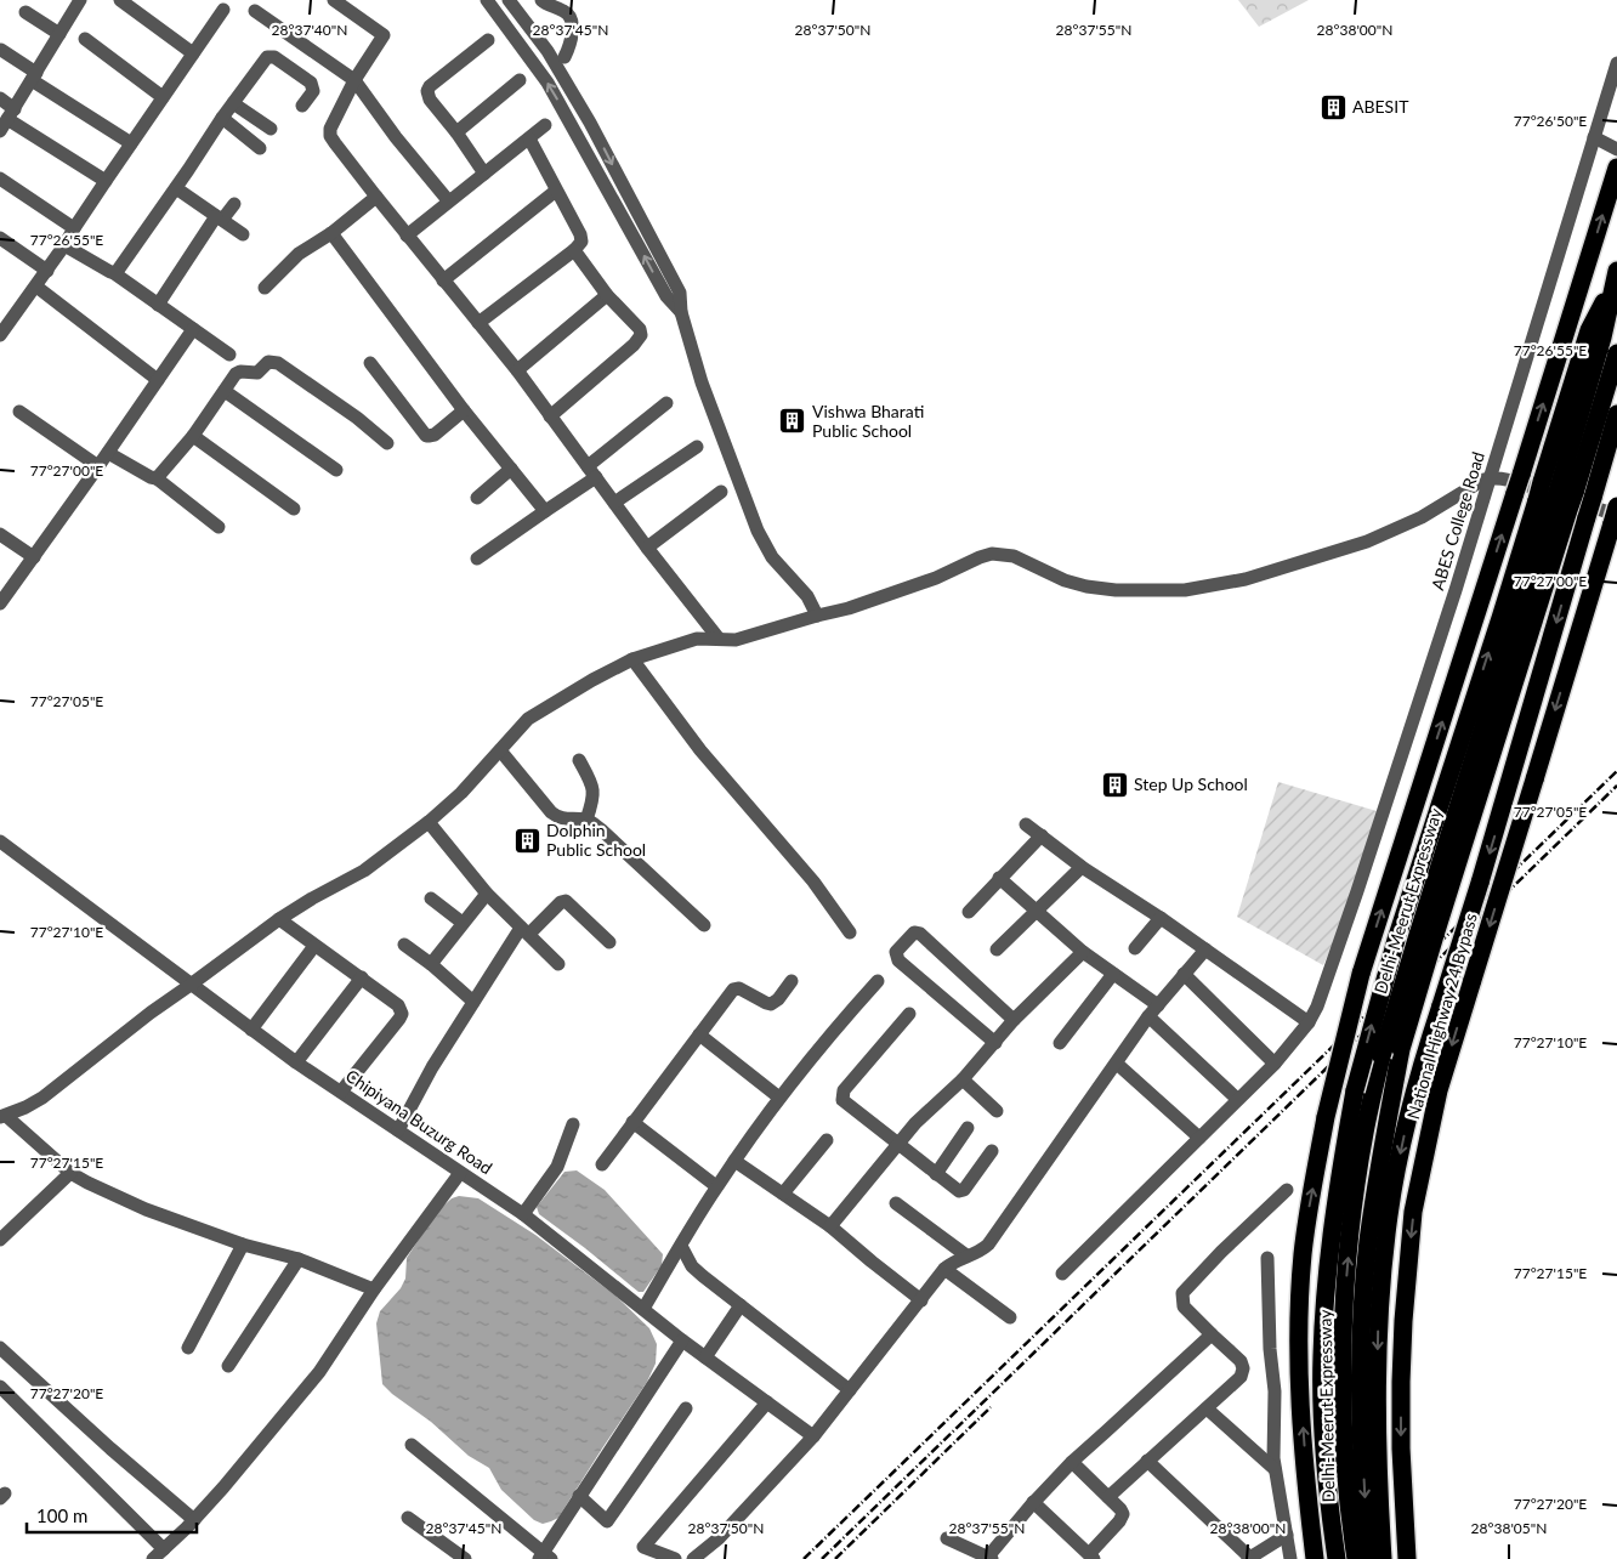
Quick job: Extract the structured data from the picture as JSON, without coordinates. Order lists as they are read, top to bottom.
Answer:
{
  "streets": {
    "highway": ["Delhi-Meerut Expressway", "National Highway 24 Bypass"],
    "street": ["ABES College Road", "Chipiyana Buzurg Road"]
  },
  "places": {
    "building": [
      "ABESIT",
      "Vishwa Bharati Public School",
      "Step Up School",
      "Dolphin Public School"
    ]
  },
  "scale_bar": "100 m",
  "coordinates": [
    "28°37'40\"N",
    "28°37'45\"N",
    "28°37'50\"N",
    "28°37'55\"N",
    "28°38'00\"N",
    "77°26'50\"E",
    "77°26'55\"E",
    "77°27'00\"E",
    "77°27'05\"E",
    "77°27'10\"E",
    "77°27'15\"E",
    "77°27'20\"E",
    "28°38'05\"N"
  ]
}
